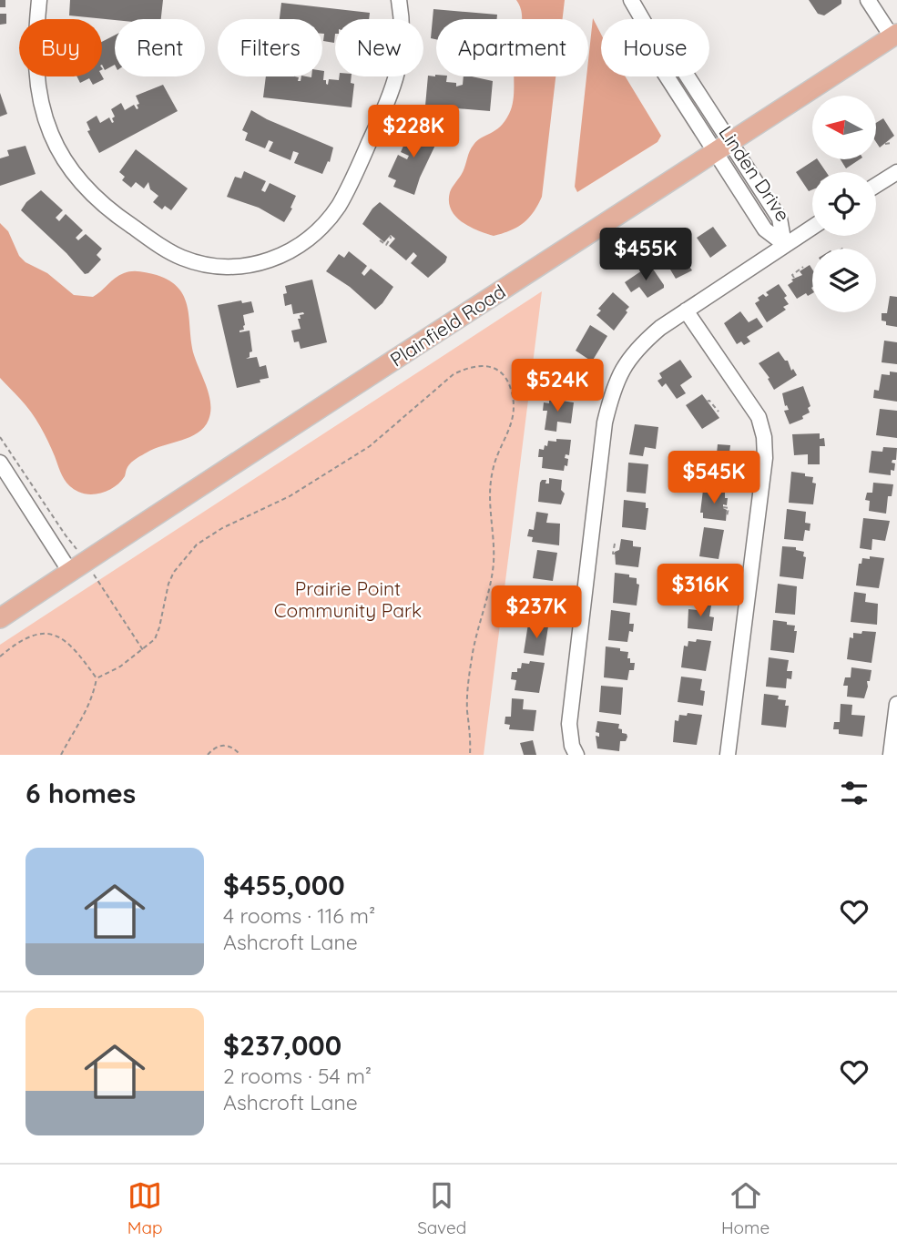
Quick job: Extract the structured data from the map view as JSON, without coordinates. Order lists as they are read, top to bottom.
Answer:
{
  "streets": {
    "main road": ["Plainfield Road"],
    "street": ["Linden Drive"]
  },
  "crossings": [
    ["Linden Drive", "Plainfield Road"]
  ],
  "parks": ["Prairie Point Community Park"],
  "north": "left",
  "page": {
    "chip": [
      "Buy",
      "Rent",
      "Filters",
      "New",
      "Apartment",
      "House"
    ],
    "price": [
      "$228K",
      "$455K",
      "$524K",
      "$545K",
      "$316K",
      "$237K"
    ],
    "heading": "6 homes",
    "list": [
      {
        "name": "$455,000",
        "note": "4 rooms · 116 m² · Ashcroft Lane"
      },
      {
        "name": "$237,000",
        "note": "2 rooms · 54 m² · Ashcroft Lane"
      }
    ],
    "tabs": ["Map", "Saved", "Home"]
  }
}
